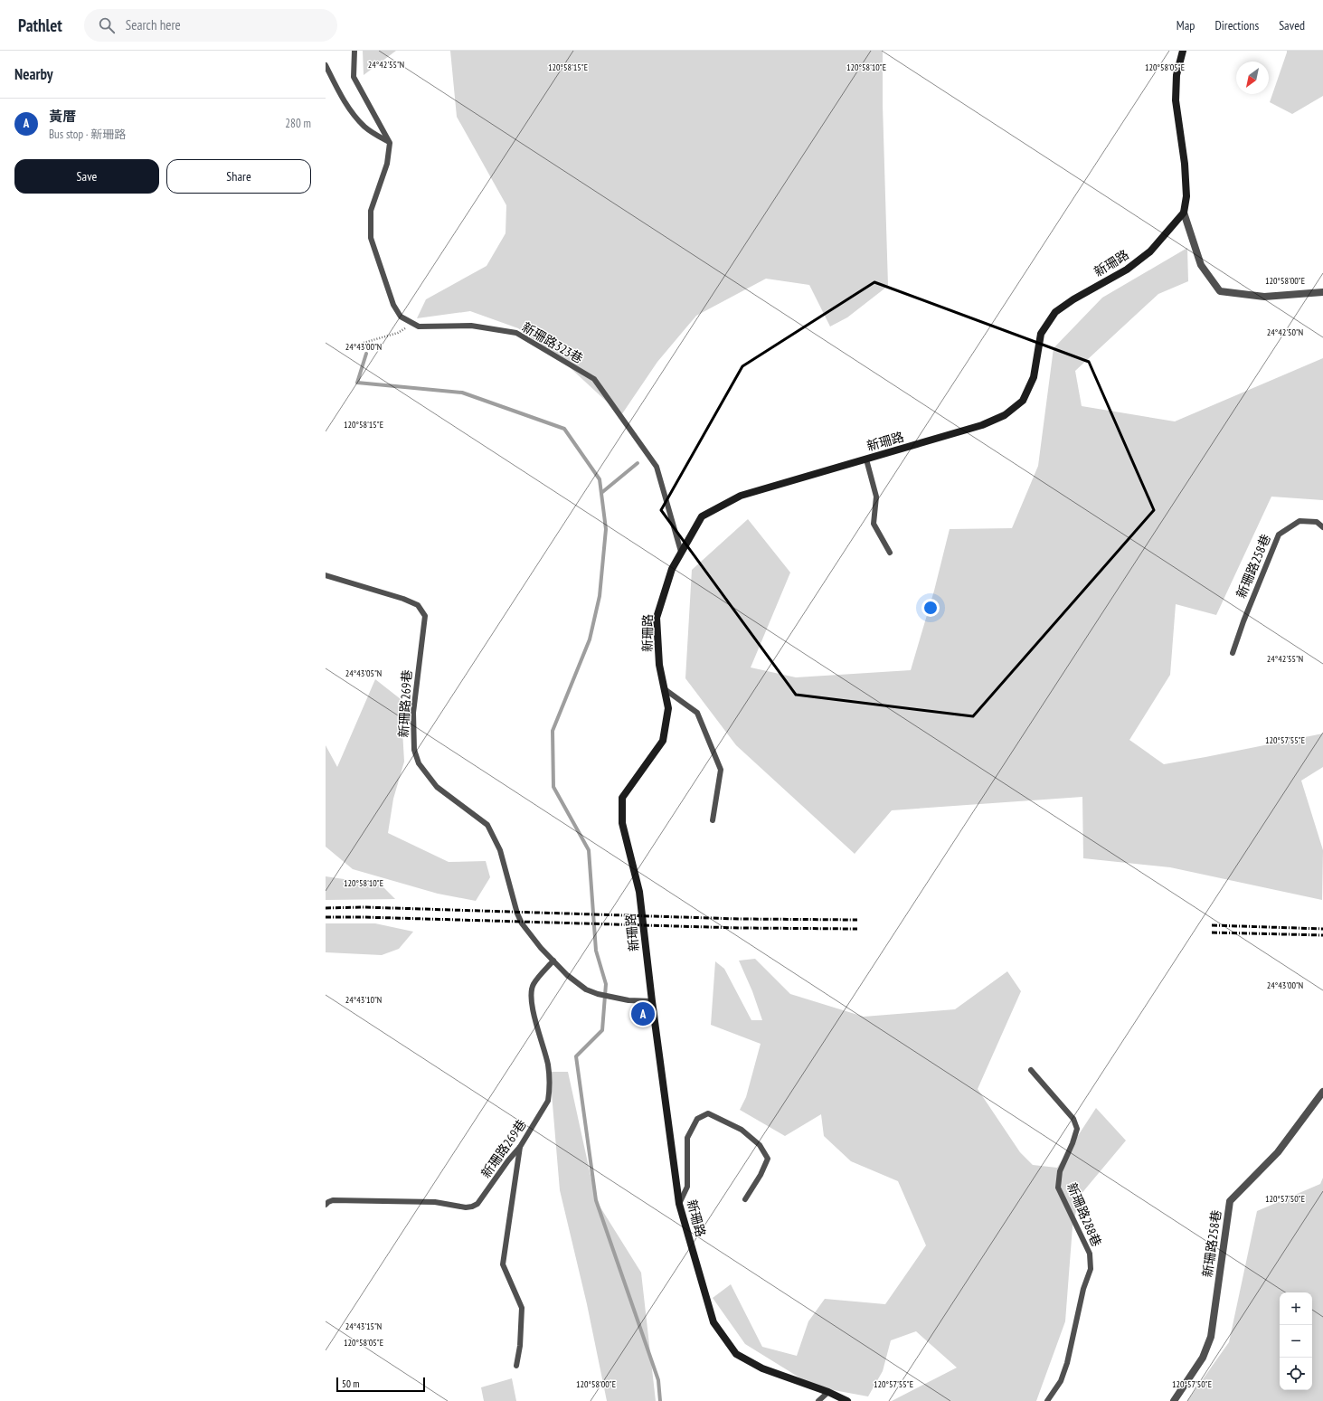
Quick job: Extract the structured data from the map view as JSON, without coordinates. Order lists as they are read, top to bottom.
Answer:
{
  "streets": {
    "street": ["新珊路", "新珊路258巷"],
    "lane": ["新珊路323巷", "新珊路269巷", "新珊路288巷"]
  },
  "crossings": [
    ["新珊路", "新珊路323巷"],
    ["新珊路", "新珊路269巷"]
  ],
  "scale_bar": "50 m",
  "north": "bottom left",
  "page": {
    "header": "Pathlet",
    "search": "Search here",
    "nav": ["Map", "Directions", "Saved"],
    "heading": "Nearby",
    "list": [
      {
        "mark": "A",
        "name": "黃厝",
        "note": "Bus stop · 新珊路",
        "value": "280 m"
      }
    ],
    "buttons": ["Save", "Share"],
    "pins": "A",
    "map_buttons": ["+", "−"],
    "scale": "50 m"
  },
  "coordinates": [
    "24°42'55\"N",
    "120°58'15\"E",
    "120°58'10\"E",
    "120°58'05\"E",
    "120°58'00\"E",
    "24°42'50\"N",
    "24°43'00\"N",
    "24°43'05\"N",
    "120°57'55\"E",
    "24°43'10\"N",
    "120°57'50\"E",
    "24°43'15\"N"
  ]
}
